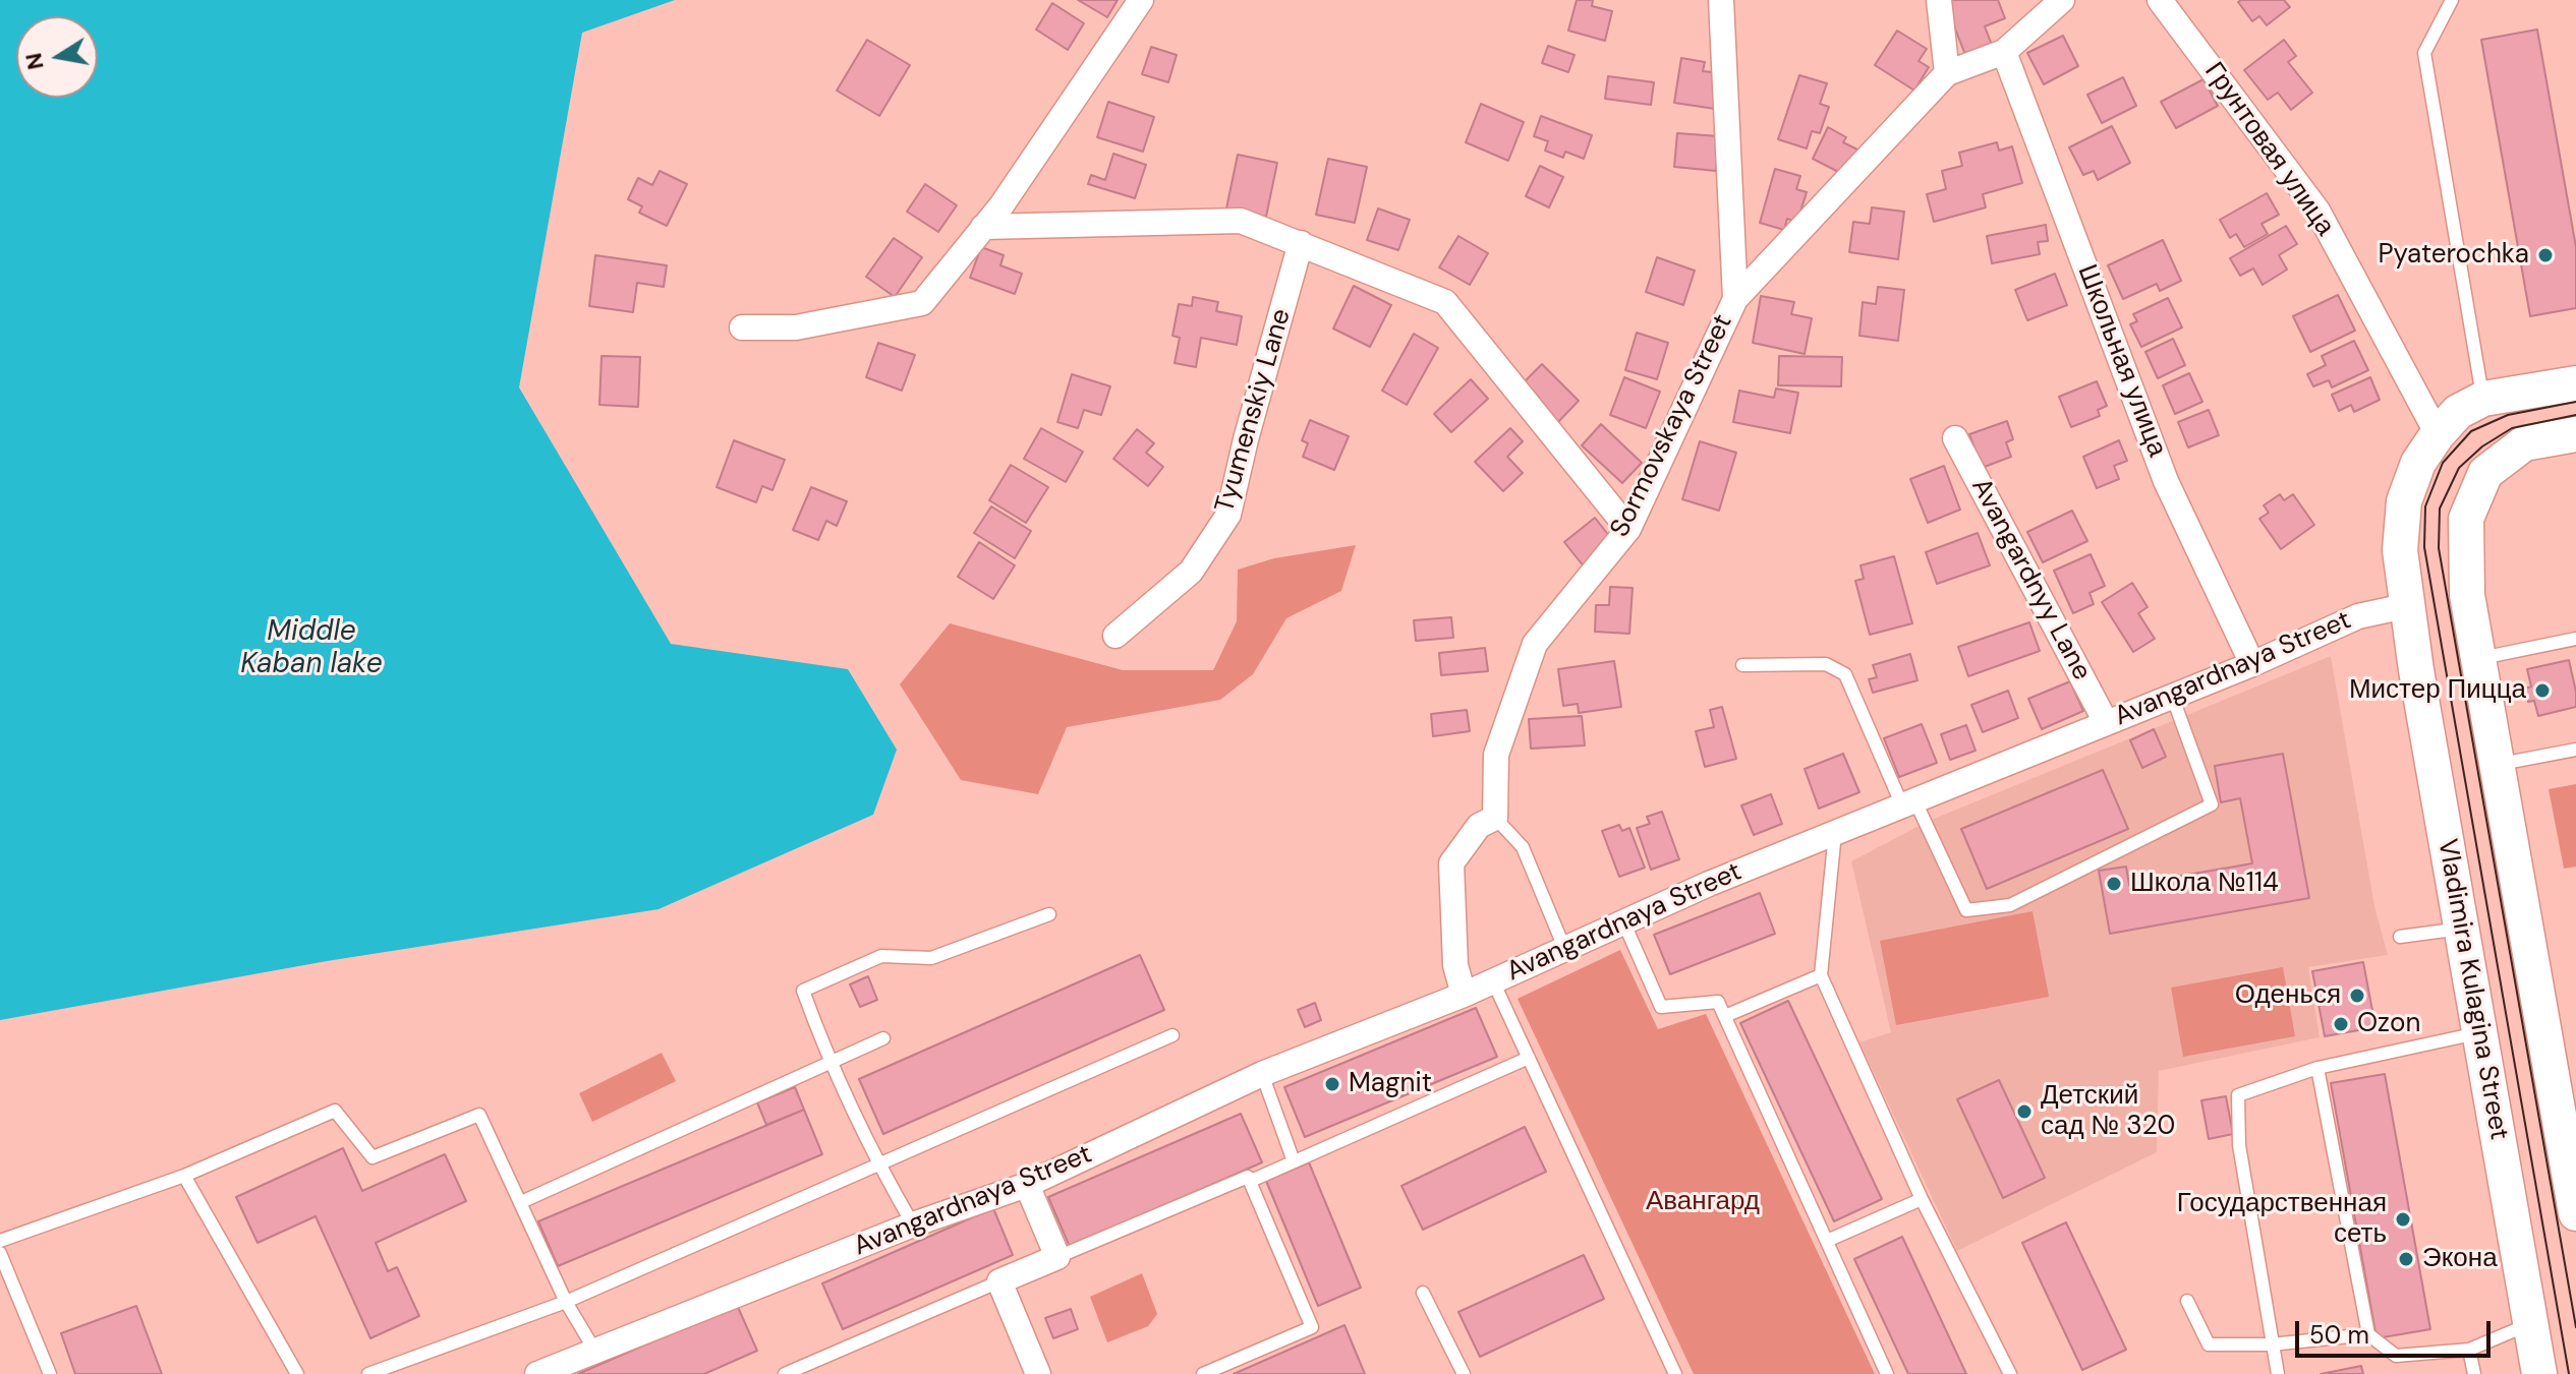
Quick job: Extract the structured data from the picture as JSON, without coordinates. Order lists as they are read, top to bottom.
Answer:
{
  "streets": {
    "main road": ["Vladimira Kulagina Street"],
    "street": [
      "Грунтовая улица",
      "Школьная улица",
      "Tyumenskiy Lane",
      "Sormovskaya Street",
      "Avangardnyy Lane",
      "Avangardnaya Street"
    ]
  },
  "crossings": [
    ["Школьная улица", "Avangardnaya Street"],
    ["Avangardnyy Lane", "Avangardnaya Street"],
    ["Avangardnaya Street", "Vladimira Kulagina Street"]
  ],
  "water": ["Middle Kaban lake"],
  "parks": ["Авангард"],
  "places": [
    "Pyaterochka",
    "Мистер Пицца",
    "Школа №114",
    "Оденься",
    "Ozon",
    "Magnit",
    "Детский сад № 320",
    "Государственная сеть",
    "Экона"
  ],
  "scale_bar": "50 m",
  "north": "left"
}
